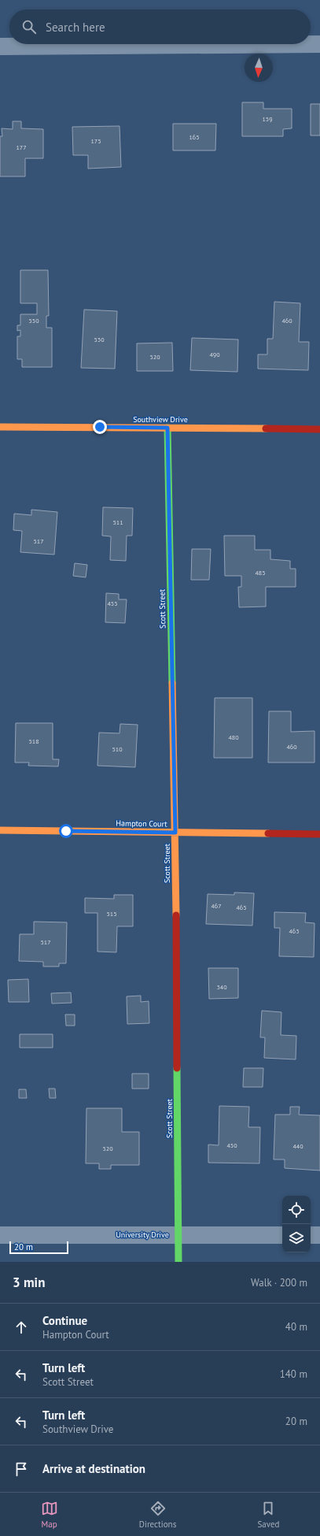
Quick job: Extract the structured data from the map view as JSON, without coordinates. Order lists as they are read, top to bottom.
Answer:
{
  "streets": {
    "street": [
      "Southview Drive",
      "Scott Street",
      "Hampton Court",
      "University Drive"
    ]
  },
  "crossings": [
    ["Southview Drive", "Scott Street"],
    ["Scott Street", "Hampton Court"],
    ["Scott Street", "University Drive"]
  ],
  "house_numbers": [
    "159",
    "165",
    "175",
    "177",
    "550",
    "460",
    "530",
    "490",
    "520",
    "511",
    "517",
    "485",
    "455",
    "480",
    "518",
    "460",
    "510",
    "467",
    "465",
    "515",
    "463",
    "517",
    "340",
    "450",
    "440",
    "520"
  ],
  "scale_bar": "20 m",
  "north": "bottom",
  "page": {
    "search": "Search here",
    "scale": "20 m",
    "heading": ["3 min", "Walk · 200 m"],
    "list": [
      ["Continue", "Hampton Court", "40 m"],
      ["Turn left", "Scott Street", "140 m"],
      ["Turn left", "Southview Drive", "20 m"],
      "Arrive at destination"
    ],
    "nav": ["Map", "Directions", "Saved"]
  }
}
